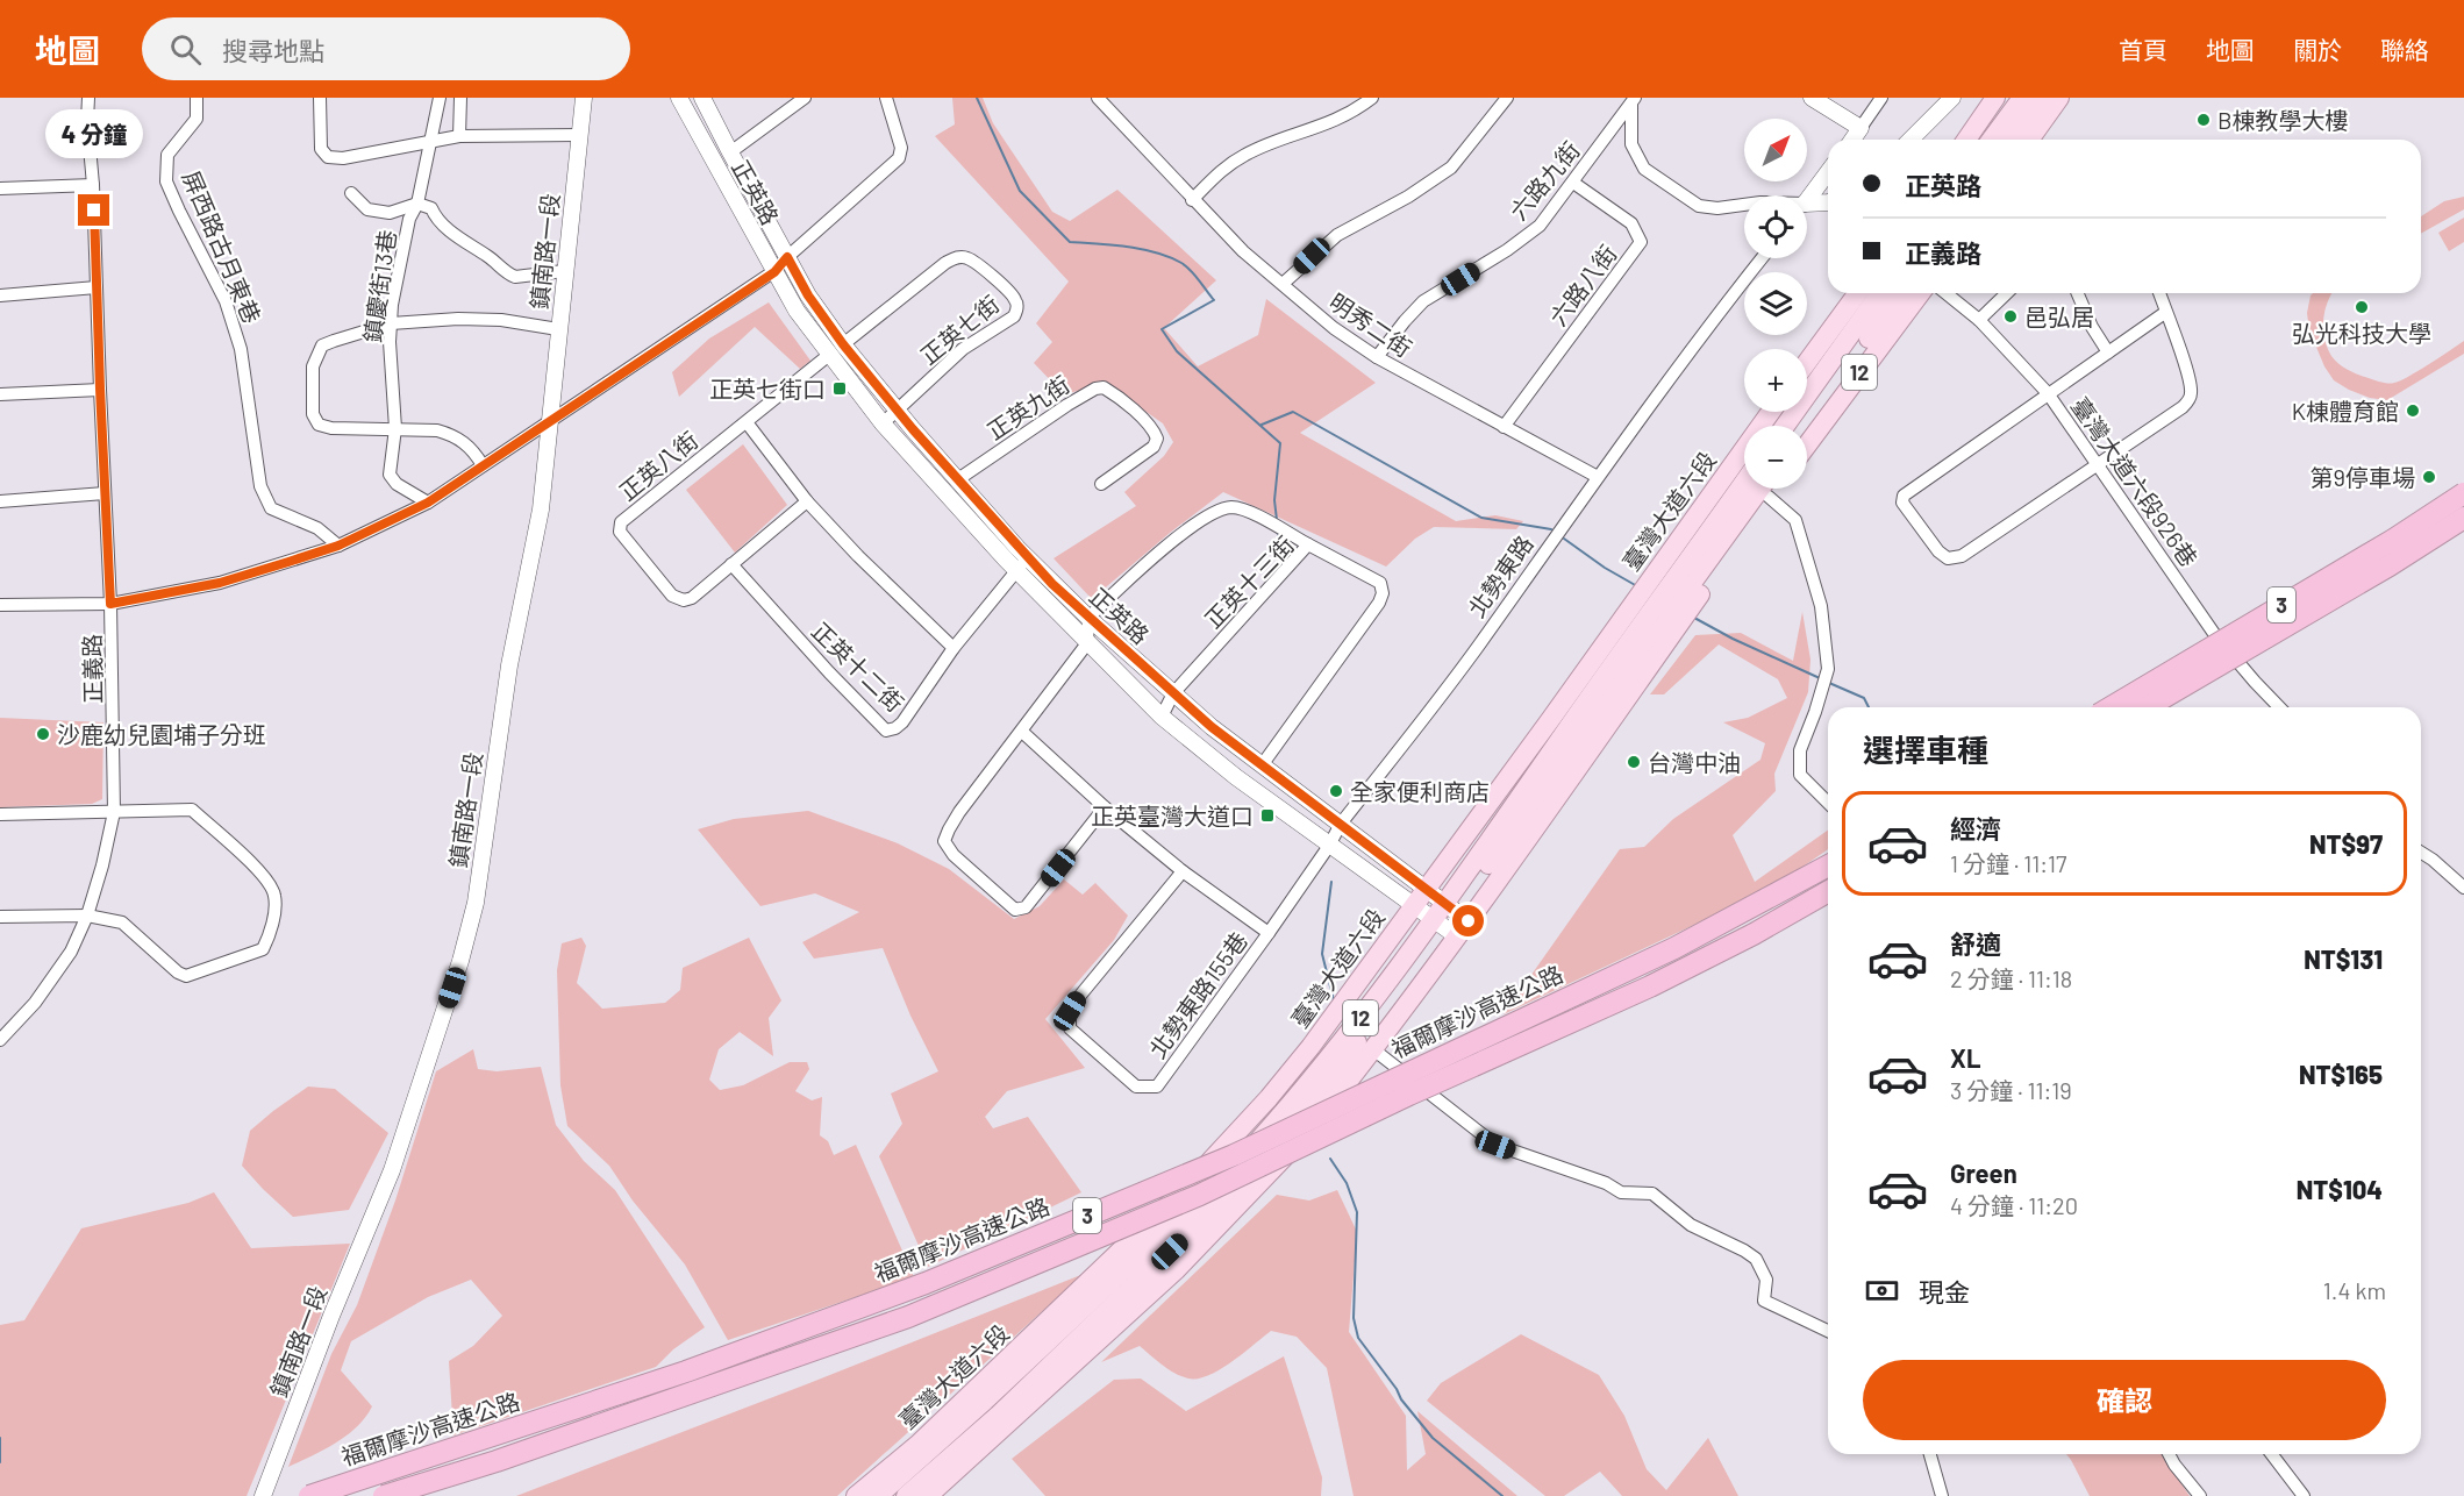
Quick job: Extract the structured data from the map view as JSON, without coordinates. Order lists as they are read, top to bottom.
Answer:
{
  "streets": {
    "highway": ["3", "福爾摩沙高速公路"],
    "main road": ["12", "臺灣大道六段"],
    "street": [
      "六路九街",
      "正英路",
      "屏西路古月東巷",
      "鎮南路一段",
      "六路八街",
      "鎮慶街13巷",
      "明秀二街",
      "正英七街",
      "正英九街",
      "正英八街",
      "臺灣大道六段926巷",
      "北勢東路",
      "正英十三街",
      "正英十二街",
      "正義路",
      "北勢東路155巷"
    ]
  },
  "crossings": [
    ["六路九街", "六路八街"],
    ["六路九街", "明秀二街"],
    ["正英路", "正英七街"],
    ["正英路", "正英九街"],
    ["正英路", "正英八街"],
    ["正英路", "臺灣大道六段"],
    ["正英路", "北勢東路"],
    ["正英路", "正英十三街"],
    ["正英路", "正英十二街"],
    ["六路八街", "明秀二街"],
    ["明秀二街", "北勢東路"],
    ["正英八街", "正英十二街"],
    ["北勢東路", "北勢東路155巷"]
  ],
  "places": {
    "other": [
      "B棟教學大樓",
      "弘光科技大學",
      "邑弘居",
      "K棟體育館",
      "第9停車場",
      "沙鹿幼兒園埔子分班",
      "台灣中油",
      "全家便利商店"
    ],
    "transit": ["正英七街口", "正英臺灣大道口"]
  },
  "north": "top right",
  "page": {
    "header": "地圖",
    "search": "搜尋地點",
    "nav": [
      "首頁",
      "地圖",
      "關於",
      "聯絡"
    ],
    "bubble": "4 分鐘",
    "map_buttons": ["+", "−"],
    "banner": ["正英路", "正義路"],
    "heading": "選擇車種",
    "list": [
      {
        "name": "經濟",
        "note": "1 分鐘 · 11:17",
        "value": "NT$97"
      },
      {
        "name": "舒適",
        "note": "2 分鐘 · 11:18",
        "value": "NT$131"
      },
      {
        "name": "XL",
        "note": "3 分鐘 · 11:19",
        "value": "NT$165"
      },
      {
        "name": "Green",
        "note": "4 分鐘 · 11:20",
        "value": "NT$104"
      }
    ],
    "pay": ["現金", "1.4 km"],
    "buttons": "確認"
  }
}
